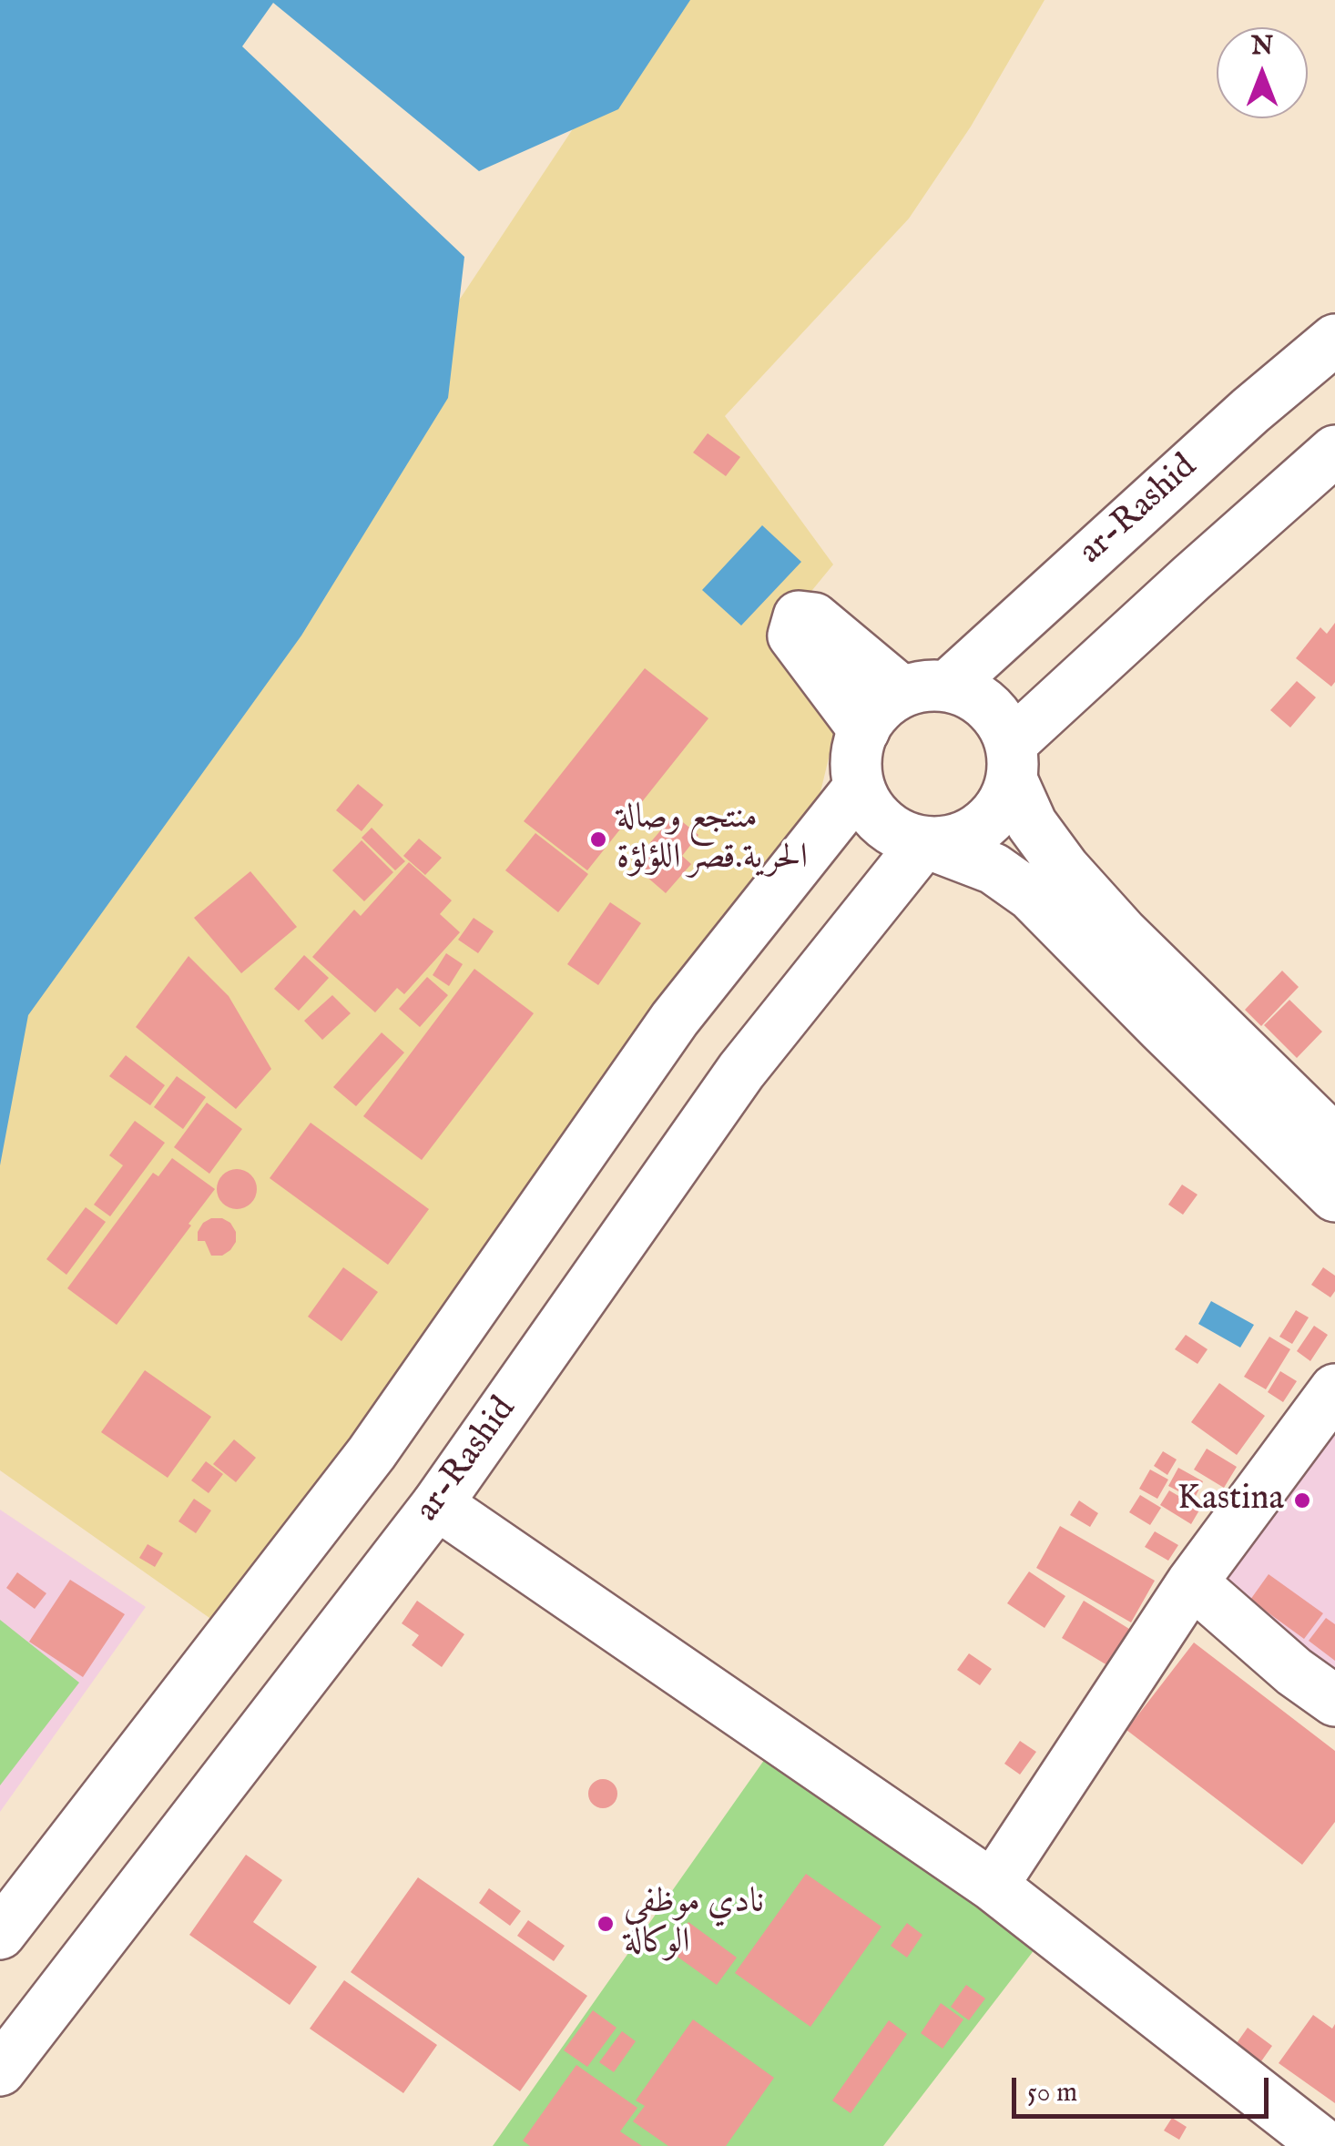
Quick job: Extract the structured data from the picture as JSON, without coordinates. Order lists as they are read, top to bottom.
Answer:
{
  "streets": {
    "main road": ["ar-Rashid"]
  },
  "places": ["منتجع وصالة الحرية.قصر اللؤلؤة", "Kastina", "نادي موظفي الوكالة"],
  "scale_bar": "50 m",
  "north": "top"
}
